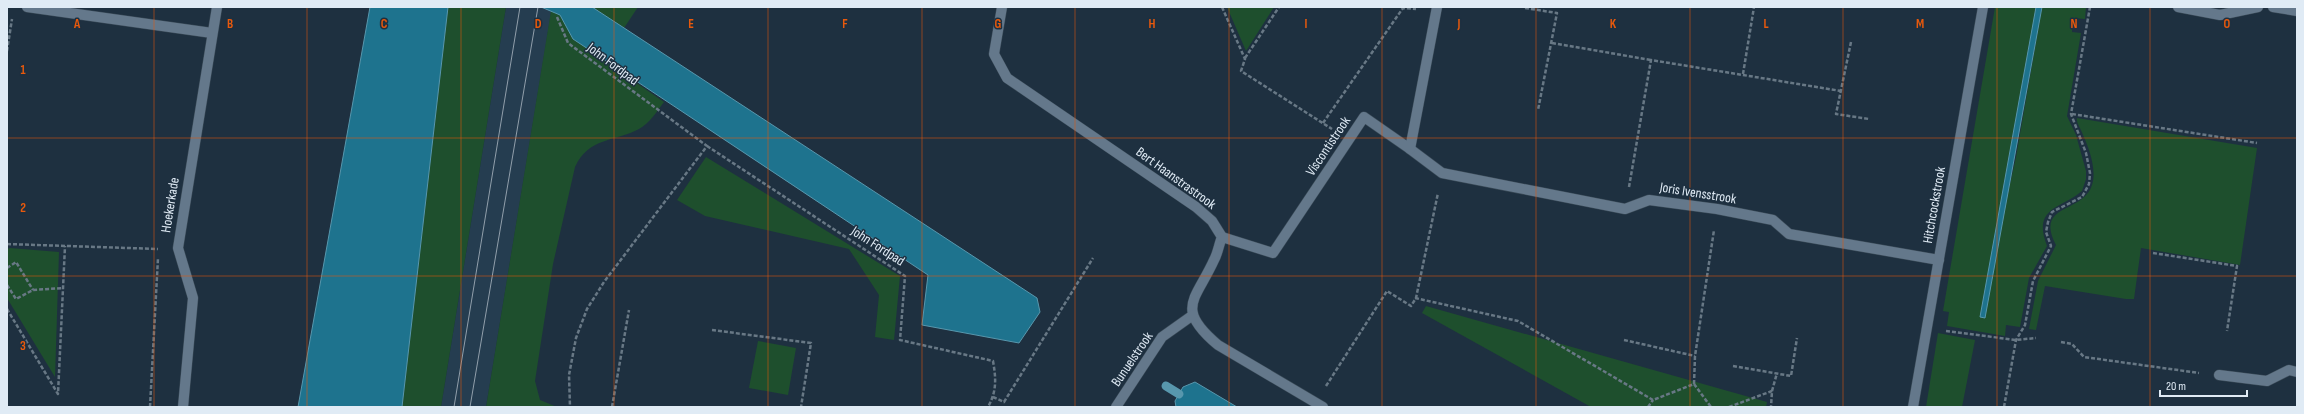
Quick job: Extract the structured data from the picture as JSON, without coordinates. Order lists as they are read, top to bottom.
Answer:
{
  "streets": {
    "street": [
      "Viscontistrook",
      "Bert Haanstrastrook",
      "Joris Ivensstrook",
      "Hoekerkade",
      "Hitchcockstrook",
      "Bunuelstrook"
    ],
    "path": ["John Fordpad"]
  },
  "crossings": [
    ["Viscontistrook", "Bert Haanstrastrook"],
    ["Joris Ivensstrook", "Hitchcockstrook"]
  ],
  "scale_bar": "20 m",
  "grid": {
    "columns": [
      "A",
      "B",
      "C",
      "D",
      "E",
      "F",
      "G",
      "H",
      "I",
      "J",
      "K",
      "L",
      "M",
      "N",
      "O"
    ],
    "rows": ["1", "2", "3"]
  }
}
